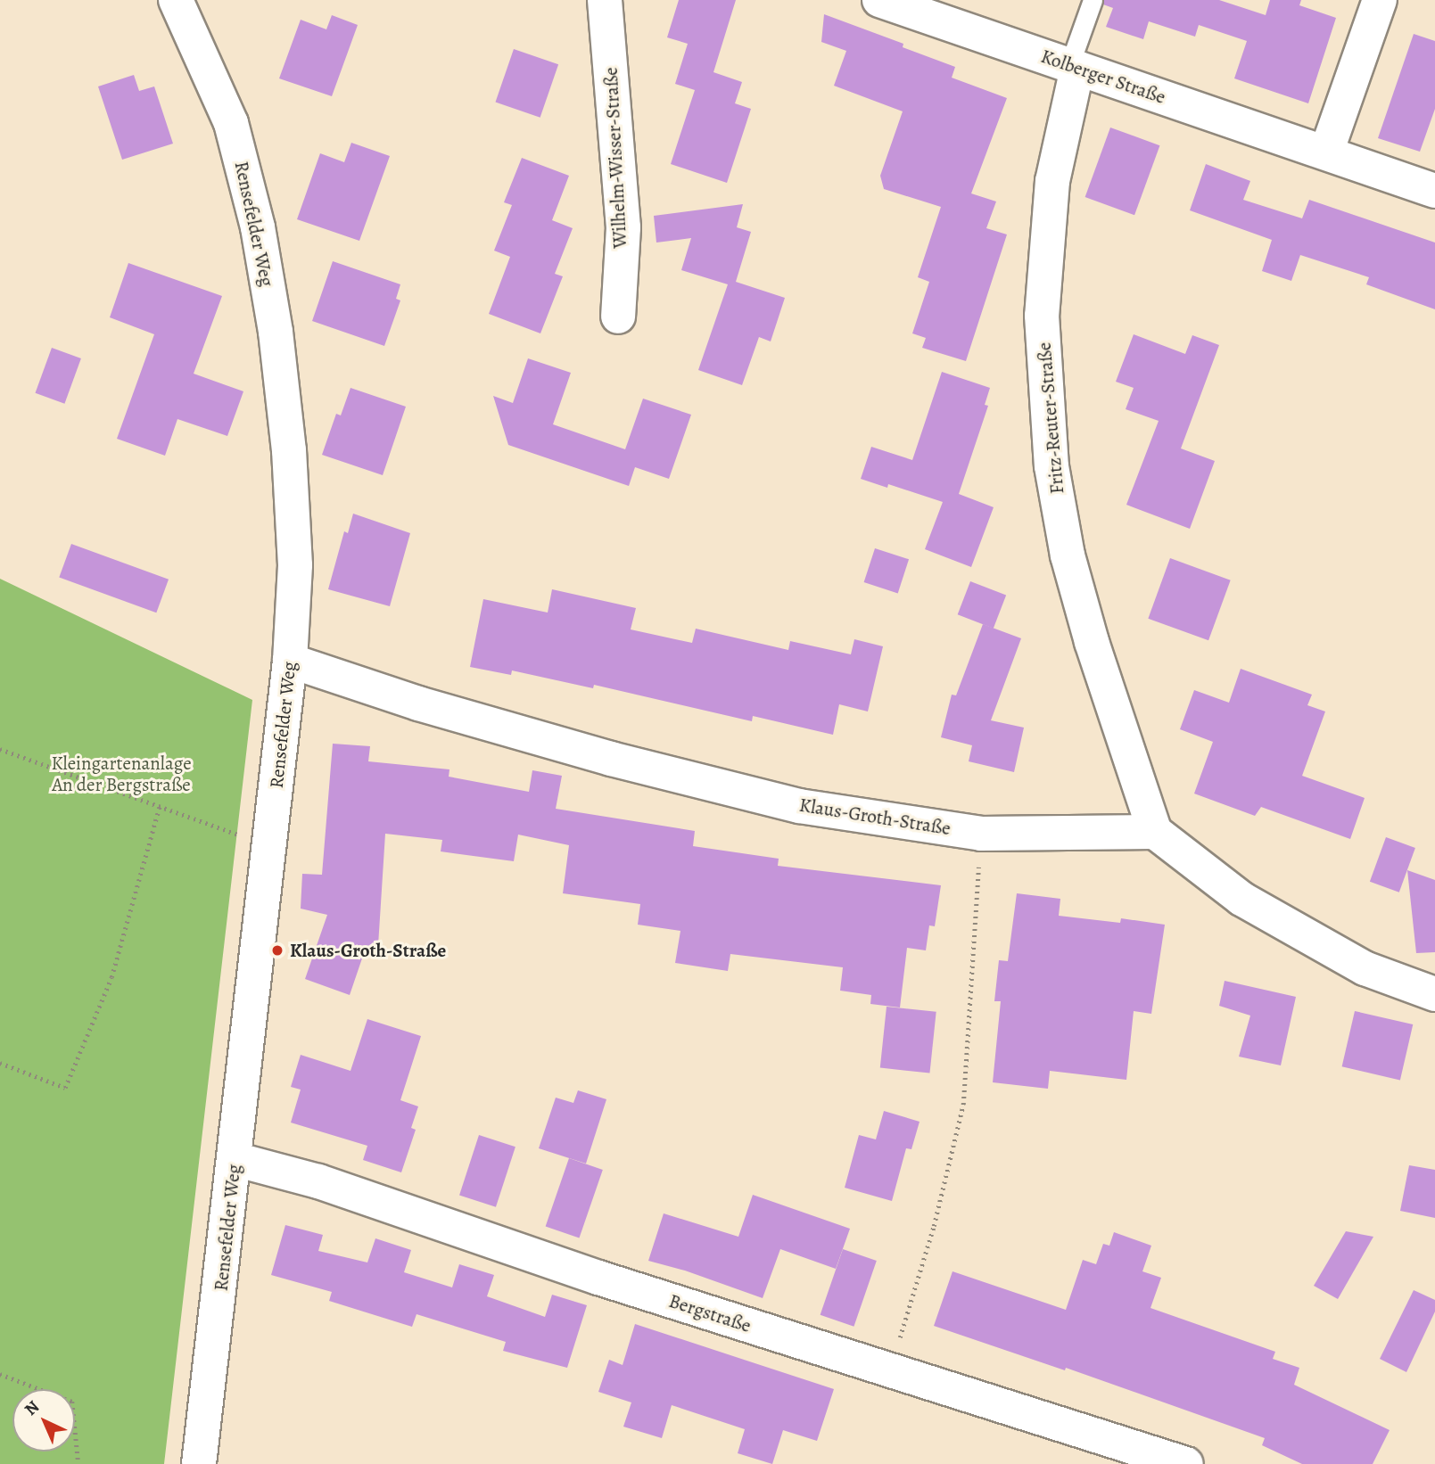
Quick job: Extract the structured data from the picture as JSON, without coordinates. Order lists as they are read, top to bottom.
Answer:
{
  "streets": {
    "street": [
      "Kolberger Straße",
      "Wilhelm-Wisser-Straße",
      "Rensefelder Weg",
      "Fritz-Reuter-Straße",
      "Klaus-Groth-Straße",
      "Bergstraße"
    ]
  },
  "crossings": [
    ["Kolberger Straße", "Fritz-Reuter-Straße"],
    ["Rensefelder Weg", "Klaus-Groth-Straße"],
    ["Rensefelder Weg", "Bergstraße"],
    ["Fritz-Reuter-Straße", "Klaus-Groth-Straße"]
  ],
  "parks": ["Kleingartenanlage An der Bergstraße"],
  "places": ["Klaus-Groth-Straße"],
  "north": "top left"
}
